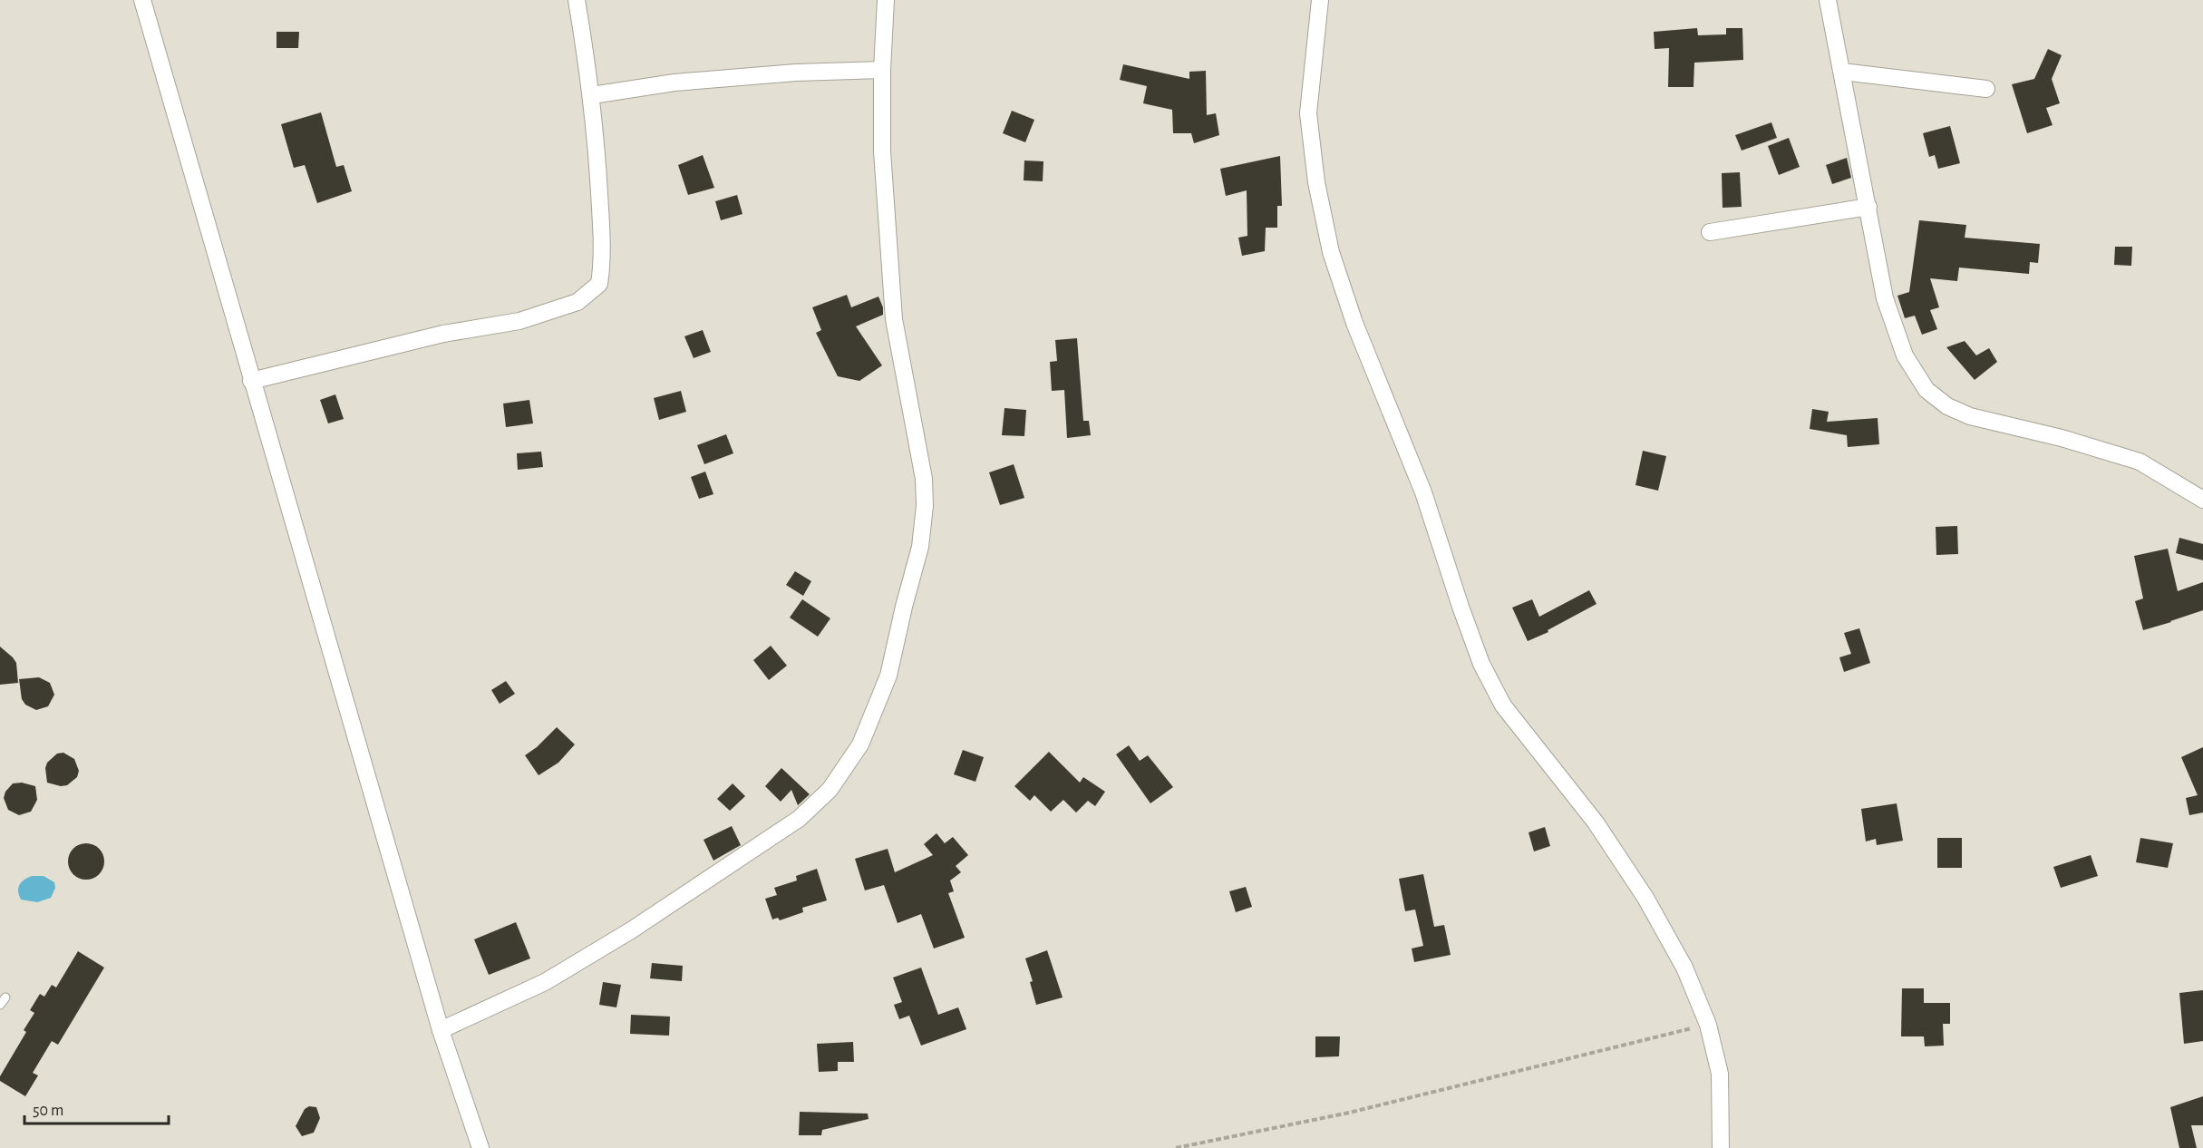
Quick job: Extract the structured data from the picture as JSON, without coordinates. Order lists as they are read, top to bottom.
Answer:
{
  "scale_bar": "50 m"
}
